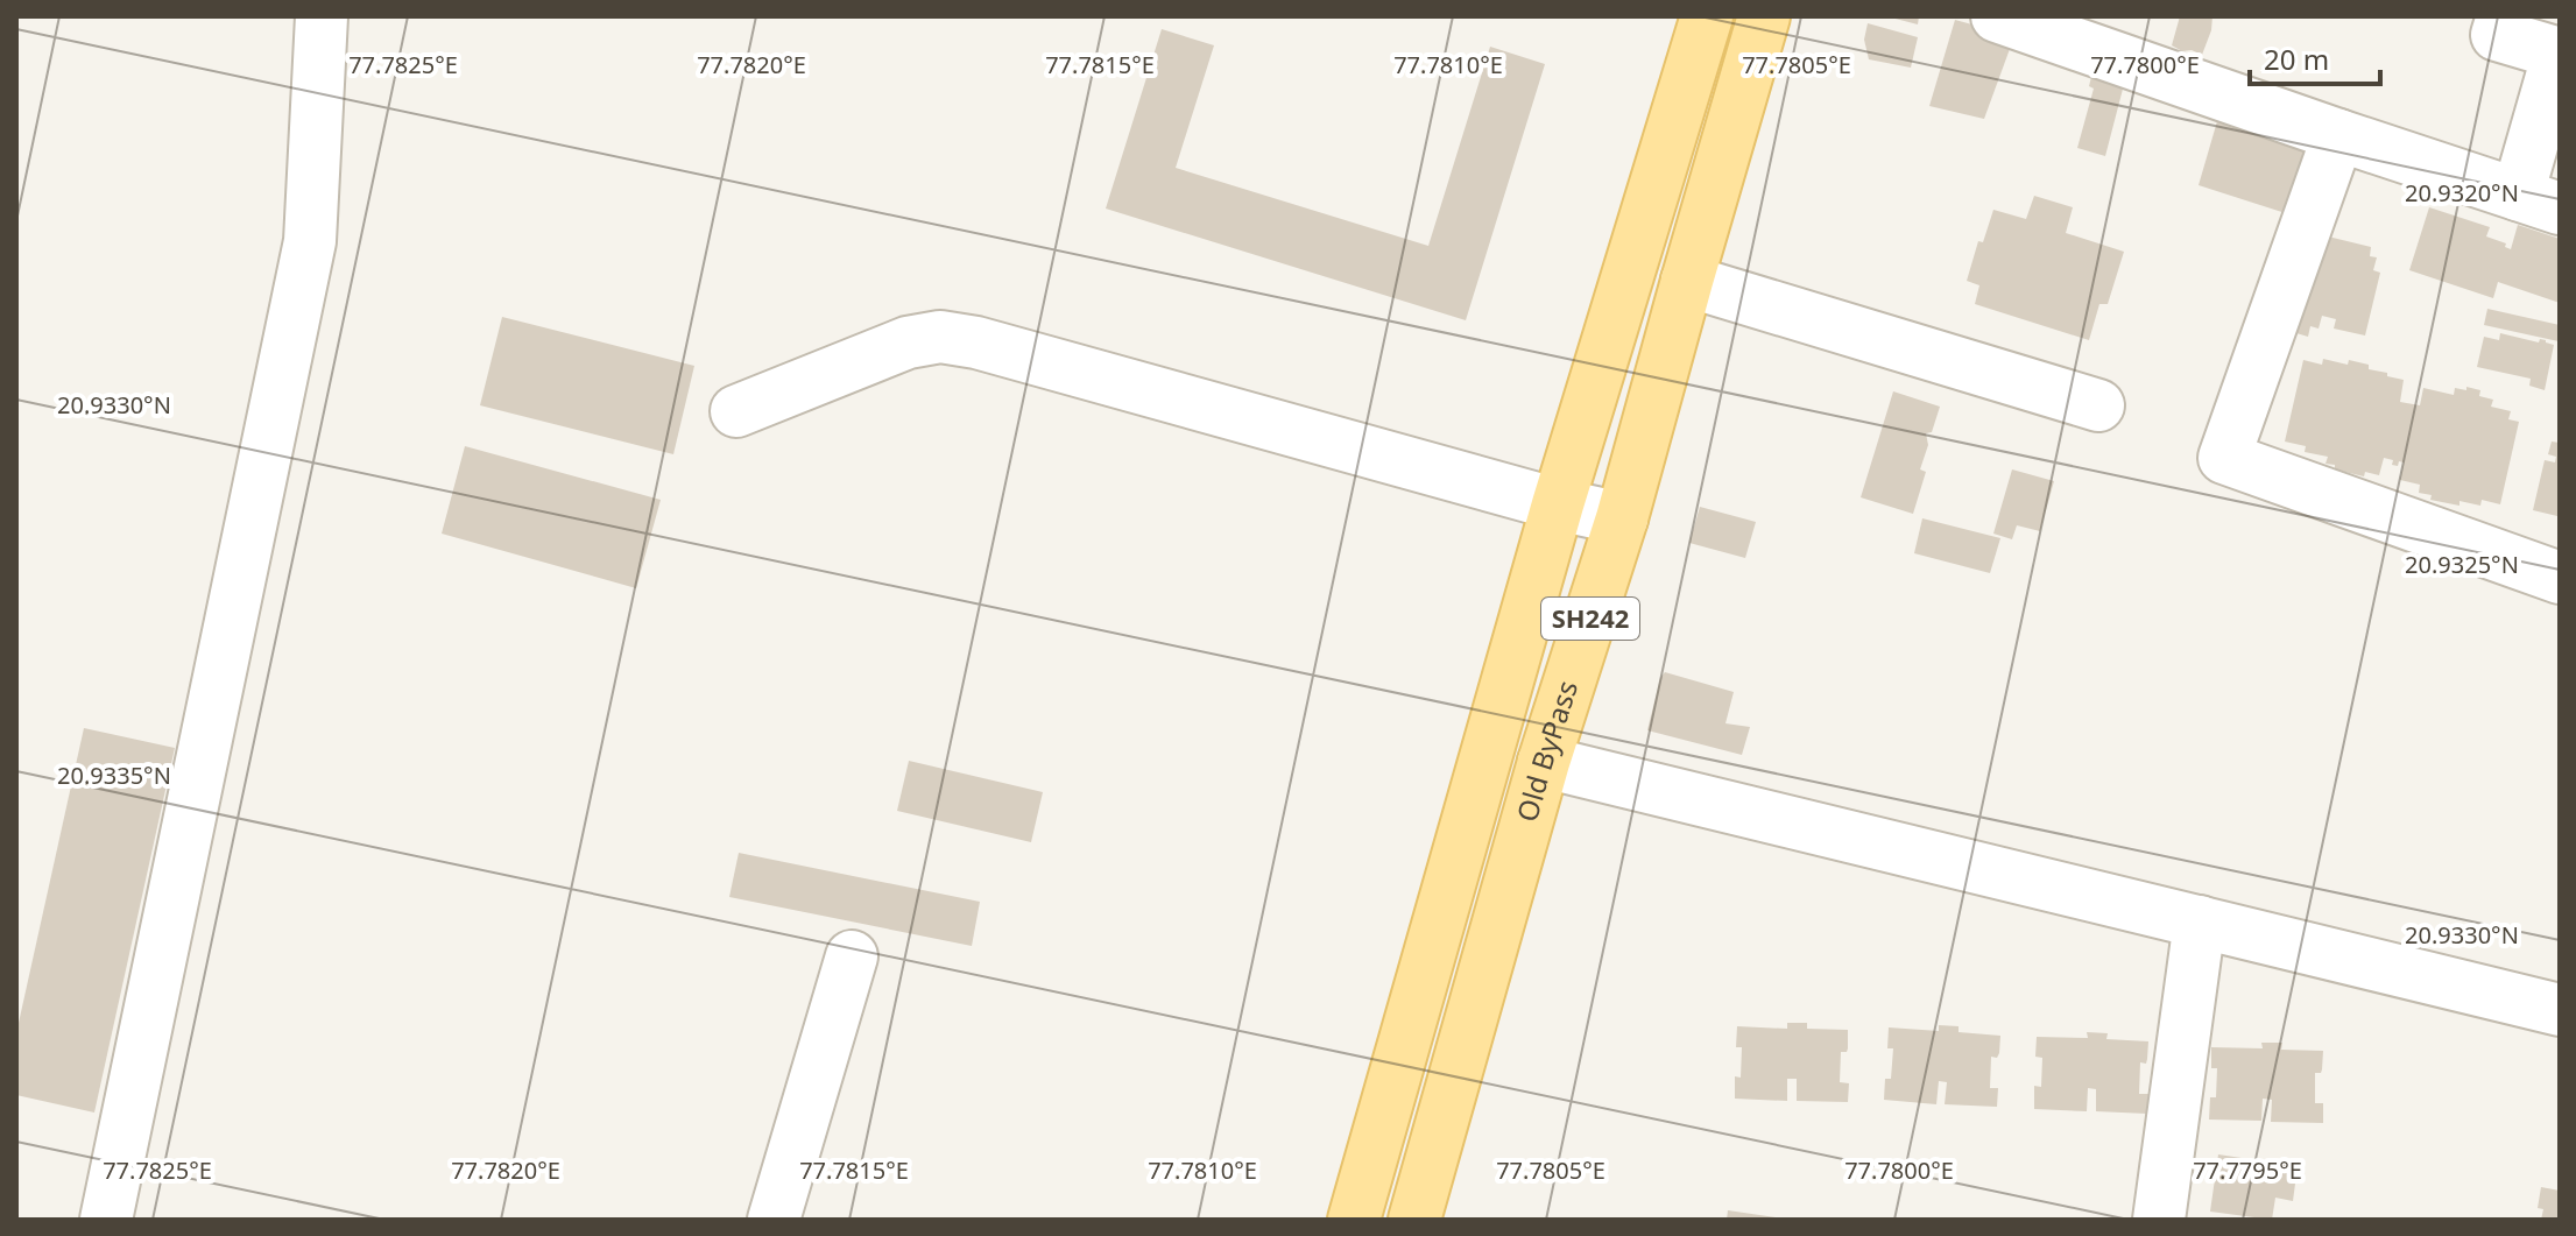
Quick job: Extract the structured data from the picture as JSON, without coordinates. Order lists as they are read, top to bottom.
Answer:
{
  "streets": {
    "main road": ["SH242", "Old ByPass"]
  },
  "scale_bar": "20 m",
  "coordinates": [
    "77.7825°E",
    "77.7820°E",
    "77.7815°E",
    "77.7810°E",
    "77.7805°E",
    "77.7800°E",
    "20.9320°N",
    "20.9330°N",
    "20.9325°N",
    "20.9335°N",
    "77.7795°E"
  ]
}
